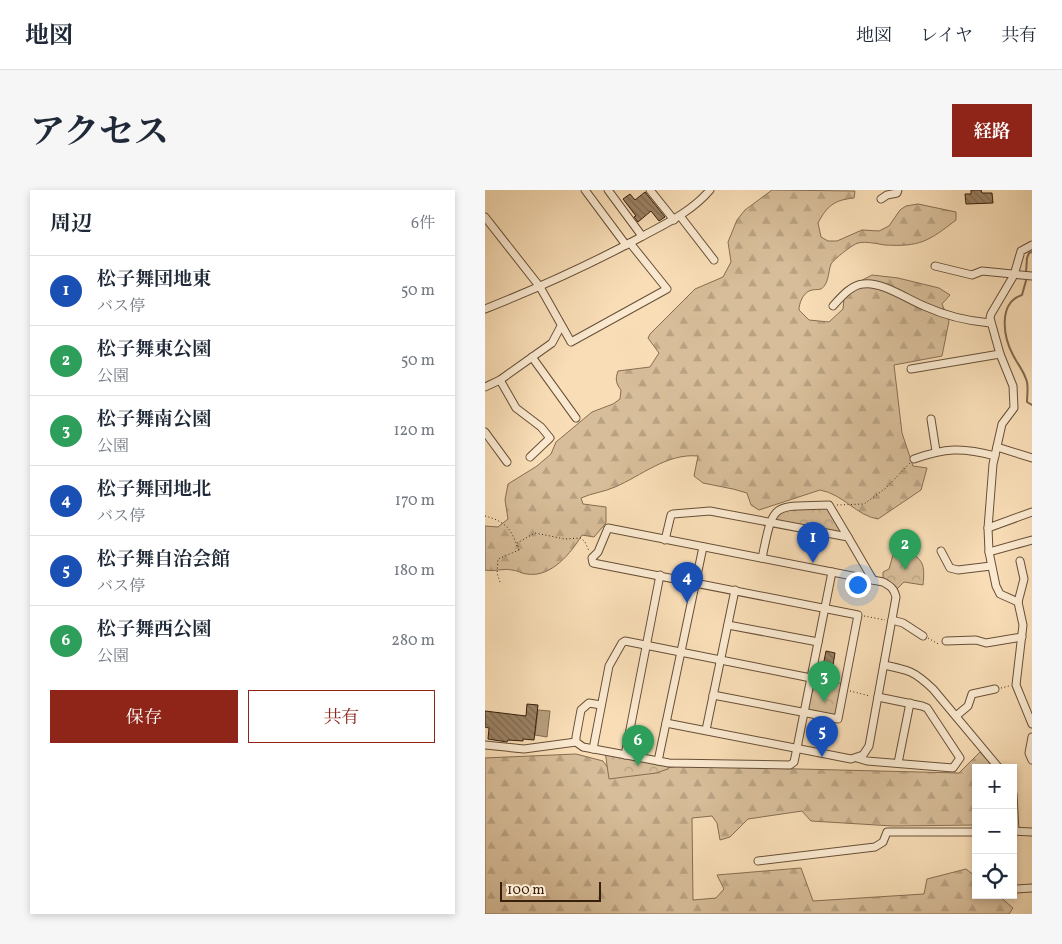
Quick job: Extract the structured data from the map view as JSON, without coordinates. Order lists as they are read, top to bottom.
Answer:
{
  "scale_bar": "100 m",
  "page": {
    "header": "地図",
    "nav": ["地図", "レイヤ", "共有"],
    "title": "アクセス",
    "buttons": [
      "経路",
      ["保存", "共有"]
    ],
    "heading": ["周辺", "6件"],
    "list": [
      {
        "mark": "1",
        "name": "松子舞団地東",
        "note": "バス停",
        "value": "50 m"
      },
      {
        "mark": "2",
        "name": "松子舞東公園",
        "note": "公園",
        "value": "50 m"
      },
      {
        "mark": "3",
        "name": "松子舞南公園",
        "note": "公園",
        "value": "120 m"
      },
      {
        "mark": "4",
        "name": "松子舞団地北",
        "note": "バス停",
        "value": "170 m"
      },
      {
        "mark": "5",
        "name": "松子舞自治会館",
        "note": "バス停",
        "value": "180 m"
      },
      {
        "mark": "6",
        "name": "松子舞西公園",
        "note": "公園",
        "value": "280 m"
      }
    ],
    "pins": [
      "1",
      "2",
      "4",
      "3",
      "5",
      "6"
    ],
    "map_buttons": ["+", "−"],
    "scale": "100 m"
  }
}
